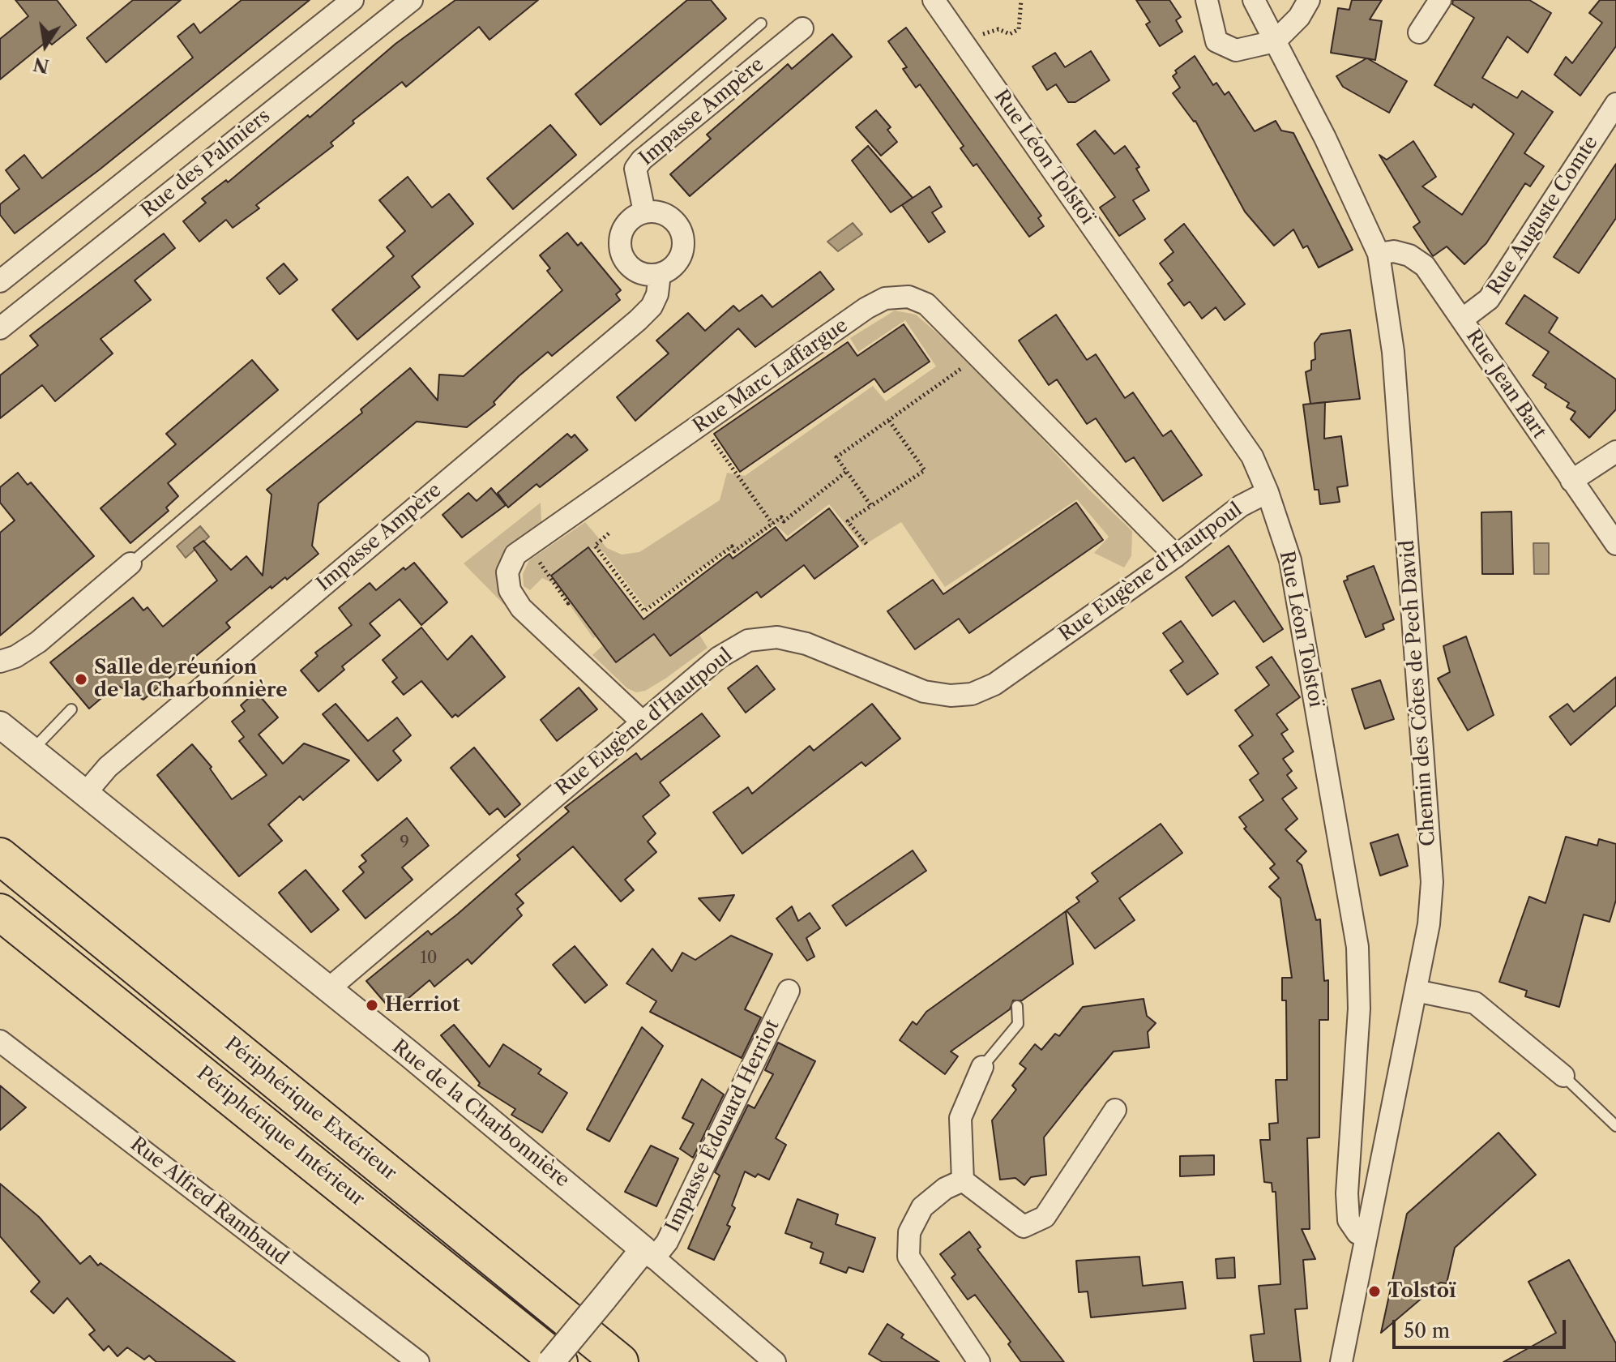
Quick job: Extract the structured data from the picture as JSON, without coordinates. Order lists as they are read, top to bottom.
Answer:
{
  "streets": {
    "highway": ["Périphérique Extérieur", "Périphérique Intérieur"],
    "street": [
      "Impasse Ampère",
      "Rue Léon Tolstoï",
      "Rue des Palmiers",
      "Rue Auguste Comte",
      "Rue Marc Laffargue",
      "Rue Jean Bart",
      "Rue Eugène d'Hautpoul",
      "Chemin des Côtes de Pech David",
      "Rue de la Charbonnière",
      "Impasse Édouard Herriot",
      "Rue Alfred Rambaud"
    ]
  },
  "crossings": [
    ["Impasse Ampère", "Rue de la Charbonnière"],
    ["Rue Léon Tolstoï", "Rue Eugène d'Hautpoul"],
    ["Rue Léon Tolstoï", "Chemin des Côtes de Pech David"],
    ["Rue Auguste Comte", "Rue Jean Bart"],
    ["Rue Marc Laffargue", "Rue Eugène d'Hautpoul"],
    ["Rue Jean Bart", "Chemin des Côtes de Pech David"],
    ["Rue Eugène d'Hautpoul", "Rue de la Charbonnière"],
    ["Rue de la Charbonnière", "Impasse Édouard Herriot"]
  ],
  "places": ["Salle de réunion de la Charbonnière", "Herriot", "Tolstoï"],
  "house_numbers": ["9", "10"],
  "scale_bar": "50 m",
  "north": "bottom"
}
